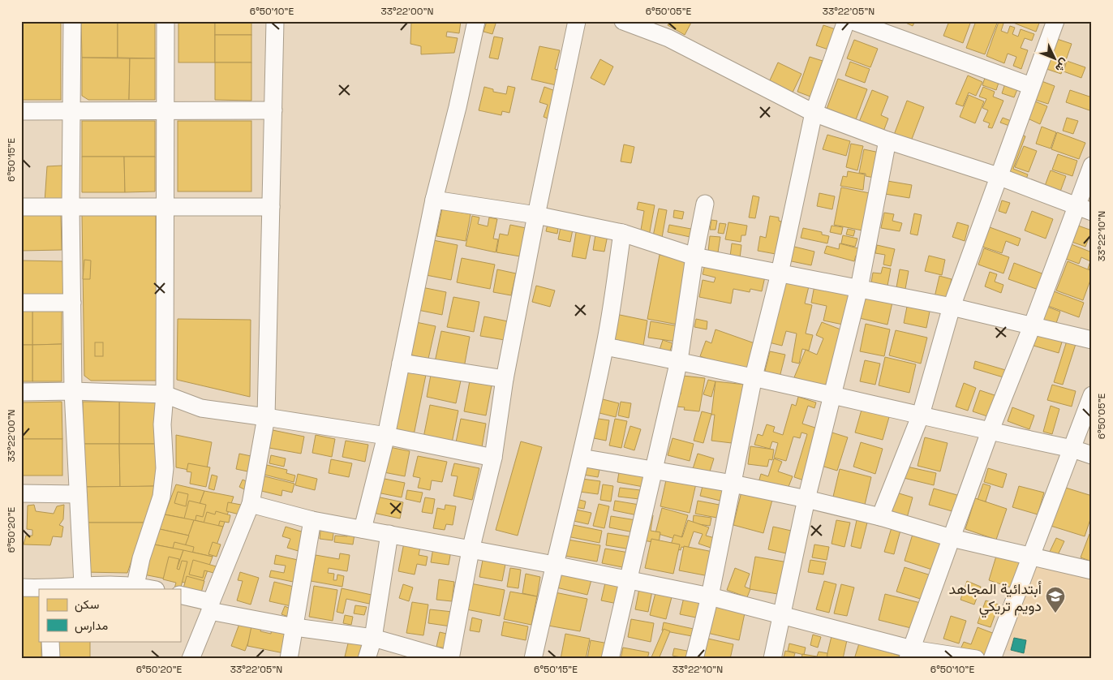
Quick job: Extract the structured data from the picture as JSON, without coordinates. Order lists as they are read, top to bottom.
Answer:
{
  "places": {
    "school or university": ["أبتدائية المجاهد دويم تريكي"]
  },
  "legend": ["سكن", "مدارس"],
  "north": "bottom right",
  "coordinates": [
    "6°50'10\"E",
    "33°22'00\"N",
    "6°50'05\"E",
    "33°22'05\"N",
    "6°50'15\"E",
    "33°22'10\"N",
    "6°50'20\"E"
  ]
}
